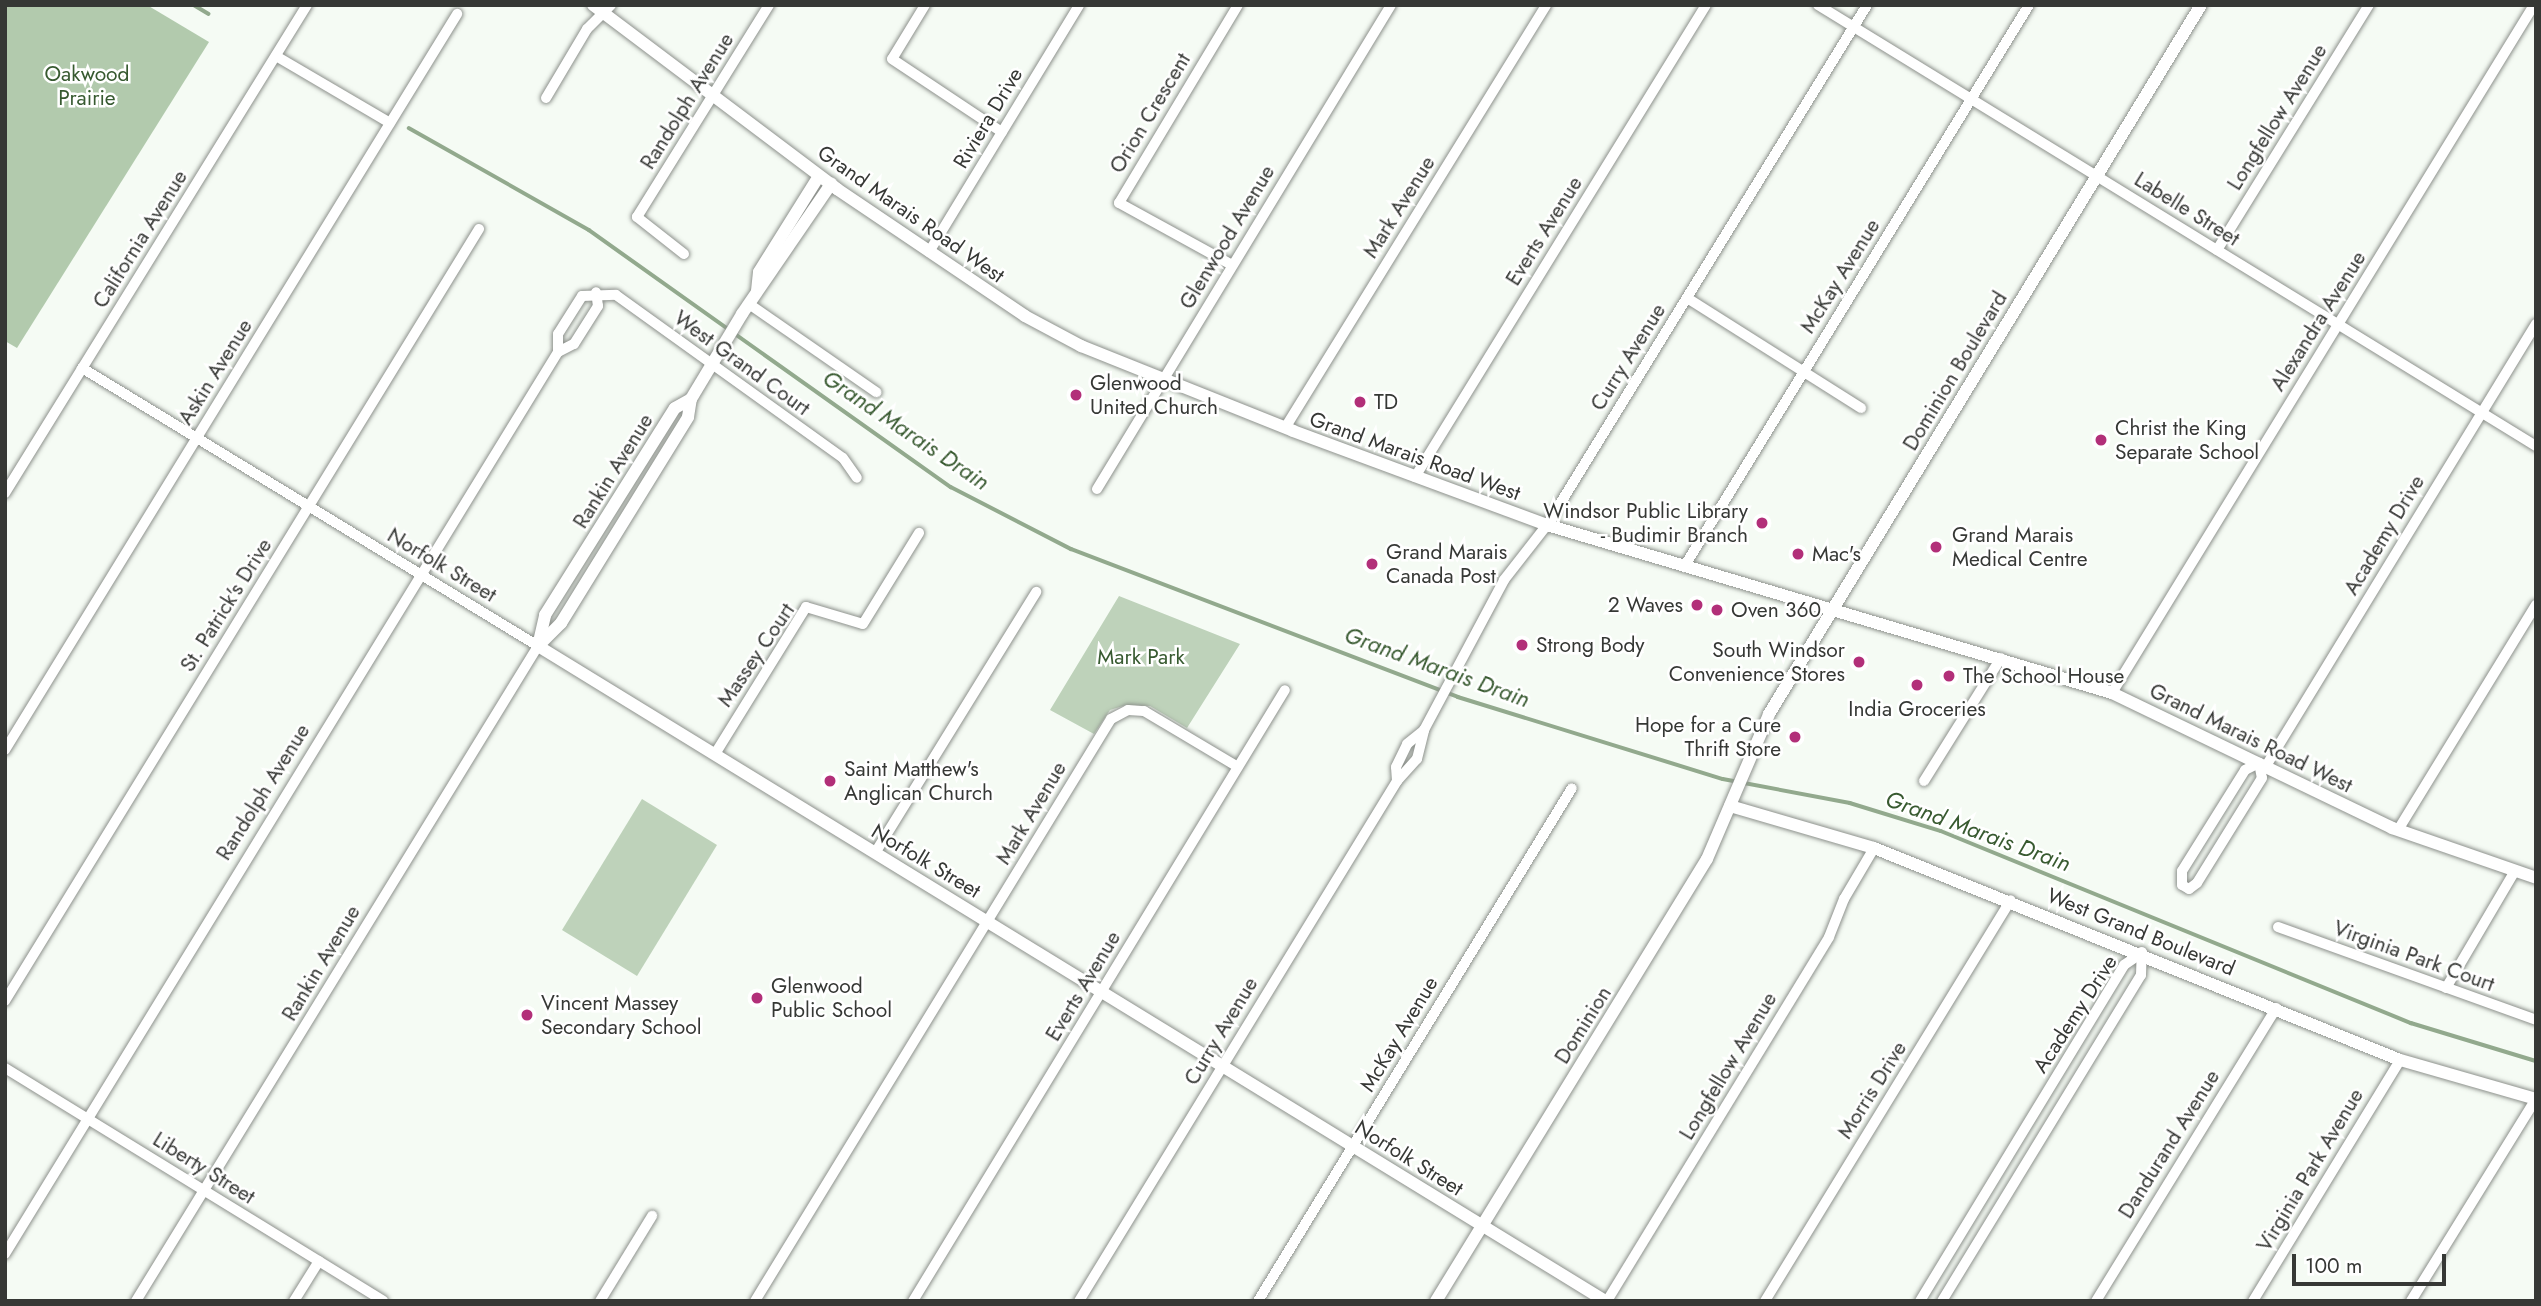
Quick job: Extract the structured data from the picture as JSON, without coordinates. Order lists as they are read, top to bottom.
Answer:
{
  "streets": {
    "street": [
      "Randolph Avenue",
      "Orion Crescent",
      "Longfellow Avenue",
      "Riviera Drive",
      "Mark Avenue",
      "Labelle Street",
      "Grand Marais Road West",
      "Everts Avenue",
      "Glenwood Avenue",
      "California Avenue",
      "McKay Avenue",
      "Alexandra Avenue",
      "Curry Avenue",
      "West Grand Court",
      "Dominion Boulevard",
      "Askin Avenue",
      "Rankin Avenue",
      "Academy Drive",
      "Norfolk Street",
      "St. Patrick's Drive",
      "Massey Court",
      "West Grand Boulevard",
      "Virginia Park Court",
      "Dominion",
      "Morris Drive",
      "Dandurand Avenue",
      "Liberty Street",
      "Virginia Park Avenue"
    ]
  },
  "crossings": [
    ["Randolph Avenue", "Grand Marais Road West"],
    ["Randolph Avenue", "West Grand Court"],
    ["Randolph Avenue", "Norfolk Street"],
    ["Randolph Avenue", "Liberty Street"],
    ["Orion Crescent", "Glenwood Avenue"],
    ["Longfellow Avenue", "Labelle Street"],
    ["Longfellow Avenue", "Norfolk Street"],
    ["Longfellow Avenue", "West Grand Boulevard"],
    ["Riviera Drive", "Grand Marais Road West"],
    ["Mark Avenue", "Grand Marais Road West"],
    ["Mark Avenue", "Everts Avenue"],
    ["Mark Avenue", "Norfolk Street"],
    ["Labelle Street", "McKay Avenue"],
    ["Labelle Street", "Alexandra Avenue"],
    ["Labelle Street", "Curry Avenue"],
    ["Labelle Street", "Dominion Boulevard"],
    ["Labelle Street", "Academy Drive"],
    ["Grand Marais Road West", "Everts Avenue"],
    ["Grand Marais Road West", "Glenwood Avenue"],
    ["Grand Marais Road West", "McKay Avenue"],
    ["Grand Marais Road West", "Alexandra Avenue"],
    ["Grand Marais Road West", "Curry Avenue"],
    ["Grand Marais Road West", "Dominion Boulevard"],
    ["Grand Marais Road West", "Rankin Avenue"],
    ["Grand Marais Road West", "Academy Drive"],
    ["Everts Avenue", "Norfolk Street"],
    ["California Avenue", "Norfolk Street"],
    ["McKay Avenue", "Norfolk Street"],
    ["Curry Avenue", "Norfolk Street"],
    ["West Grand Court", "Rankin Avenue"],
    ["Dominion Boulevard", "Dominion"],
    ["Askin Avenue", "Norfolk Street"],
    ["Rankin Avenue", "Norfolk Street"],
    ["Rankin Avenue", "Liberty Street"],
    ["Academy Drive", "West Grand Boulevard"],
    ["Norfolk Street", "St. Patrick's Drive"],
    ["Norfolk Street", "Massey Court"],
    ["Norfolk Street", "Dominion"],
    ["West Grand Boulevard", "Dominion"],
    ["West Grand Boulevard", "Morris Drive"],
    ["West Grand Boulevard", "Dandurand Avenue"],
    ["West Grand Boulevard", "Virginia Park Avenue"]
  ],
  "water": ["Grand Marais Drain"],
  "parks": ["Oakwood Prairie", "Mark Park"],
  "places": [
    "Glenwood United Church",
    "TD",
    "Christ the King Separate School",
    "Windsor Public Library - Budimir Branch",
    "Grand Marais Medical Centre",
    "Mac's",
    "Grand Marais Canada Post",
    "2 Waves",
    "Oven 360",
    "Strong Body",
    "South Windsor Convenience Stores",
    "The School House",
    "India Groceries",
    "Hope for a Cure Thrift Store",
    "Saint Matthew's Anglican Church",
    "Glenwood Public School",
    "Vincent Massey Secondary School"
  ],
  "scale_bar": "100 m"
}
